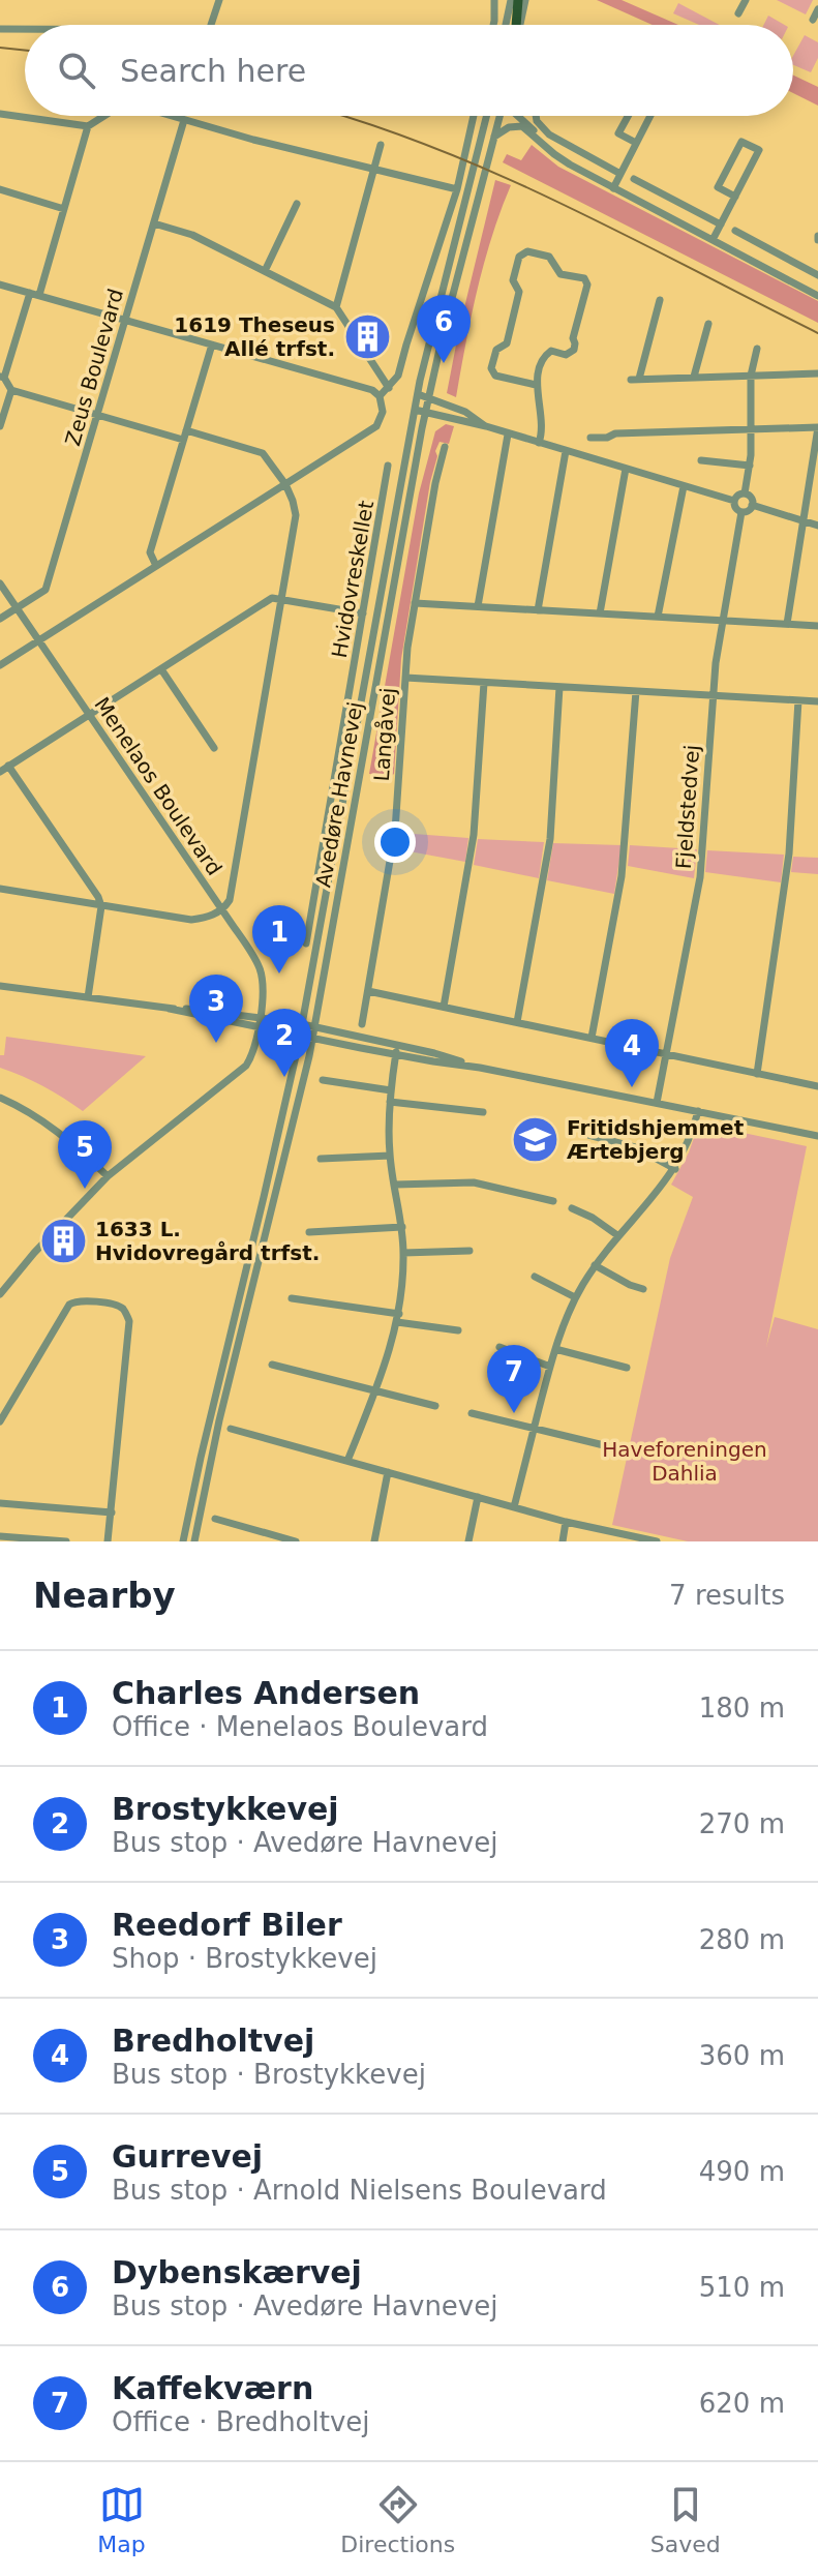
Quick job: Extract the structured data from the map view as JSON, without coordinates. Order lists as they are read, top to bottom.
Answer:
{
  "streets": {
    "street": [
      "Zeus Boulevard",
      "Hvidovreskellet",
      "Langåvej",
      "Menelaos Boulevard",
      "Avedøre Havnevej",
      "Fjeldstedvej"
    ]
  },
  "crossings": [
    ["Zeus Boulevard", "Menelaos Boulevard"]
  ],
  "parks": ["Haveforeningen Dahlia"],
  "places": {
    "building": ["1619 Theseus Allé trfst.", "1633 L. Hvidovregård trfst."],
    "school or university": ["Fritidshjemmet Ærtebjerg"]
  },
  "page": {
    "search": "Search here",
    "pins": [
      "6",
      "1",
      "3",
      "2",
      "4",
      "5",
      "7"
    ],
    "heading": ["Nearby", "7 results"],
    "list": [
      {
        "mark": "1",
        "name": "Charles Andersen",
        "note": "Office · Menelaos Boulevard",
        "value": "180 m"
      },
      {
        "mark": "2",
        "name": "Brostykkevej",
        "note": "Bus stop · Avedøre Havnevej",
        "value": "270 m"
      },
      {
        "mark": "3",
        "name": "Reedorf Biler",
        "note": "Shop · Brostykkevej",
        "value": "280 m"
      },
      {
        "mark": "4",
        "name": "Bredholtvej",
        "note": "Bus stop · Brostykkevej",
        "value": "360 m"
      },
      {
        "mark": "5",
        "name": "Gurrevej",
        "note": "Bus stop · Arnold Nielsens Boulevard",
        "value": "490 m"
      },
      {
        "mark": "6",
        "name": "Dybenskærvej",
        "note": "Bus stop · Avedøre Havnevej",
        "value": "510 m"
      },
      {
        "mark": "7",
        "name": "Kaffekværn",
        "note": "Office · Bredholtvej",
        "value": "620 m"
      }
    ],
    "nav": ["Map", "Directions", "Saved"]
  }
}
